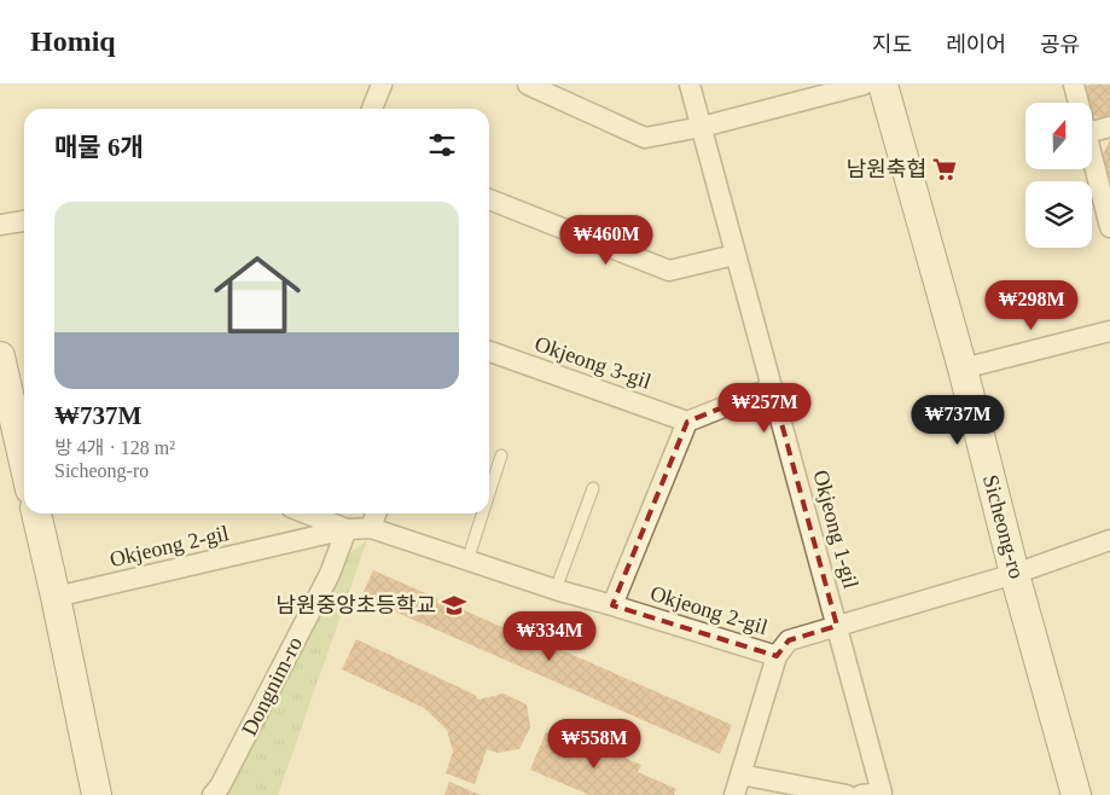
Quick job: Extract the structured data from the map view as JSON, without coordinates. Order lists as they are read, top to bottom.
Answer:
{
  "streets": {
    "street": [
      "Okjeong 3-gil",
      "Sicheong-ro",
      "Okjeong 1-gil",
      "Okjeong 2-gil",
      "Dongnim-ro"
    ]
  },
  "crossings": [
    ["Sicheong-ro", "Okjeong 2-gil"],
    ["Okjeong 1-gil", "Okjeong 2-gil"],
    ["Okjeong 2-gil", "Dongnim-ro"]
  ],
  "places": {
    "supermarket": ["남원축협"],
    "school or university": ["남원중앙초등학교"]
  },
  "north": "top",
  "page": {
    "header": "Homiq",
    "nav": ["지도", "레이어", "공유"],
    "heading": "매물 6개",
    "list": [
      {
        "name": "₩737M",
        "note": "방 4개 · 128 m² · Sicheong-ro"
      }
    ],
    "price": [
      "₩460M",
      "₩298M",
      "₩257M",
      "₩737M",
      "₩334M",
      "₩558M"
    ]
  }
}
